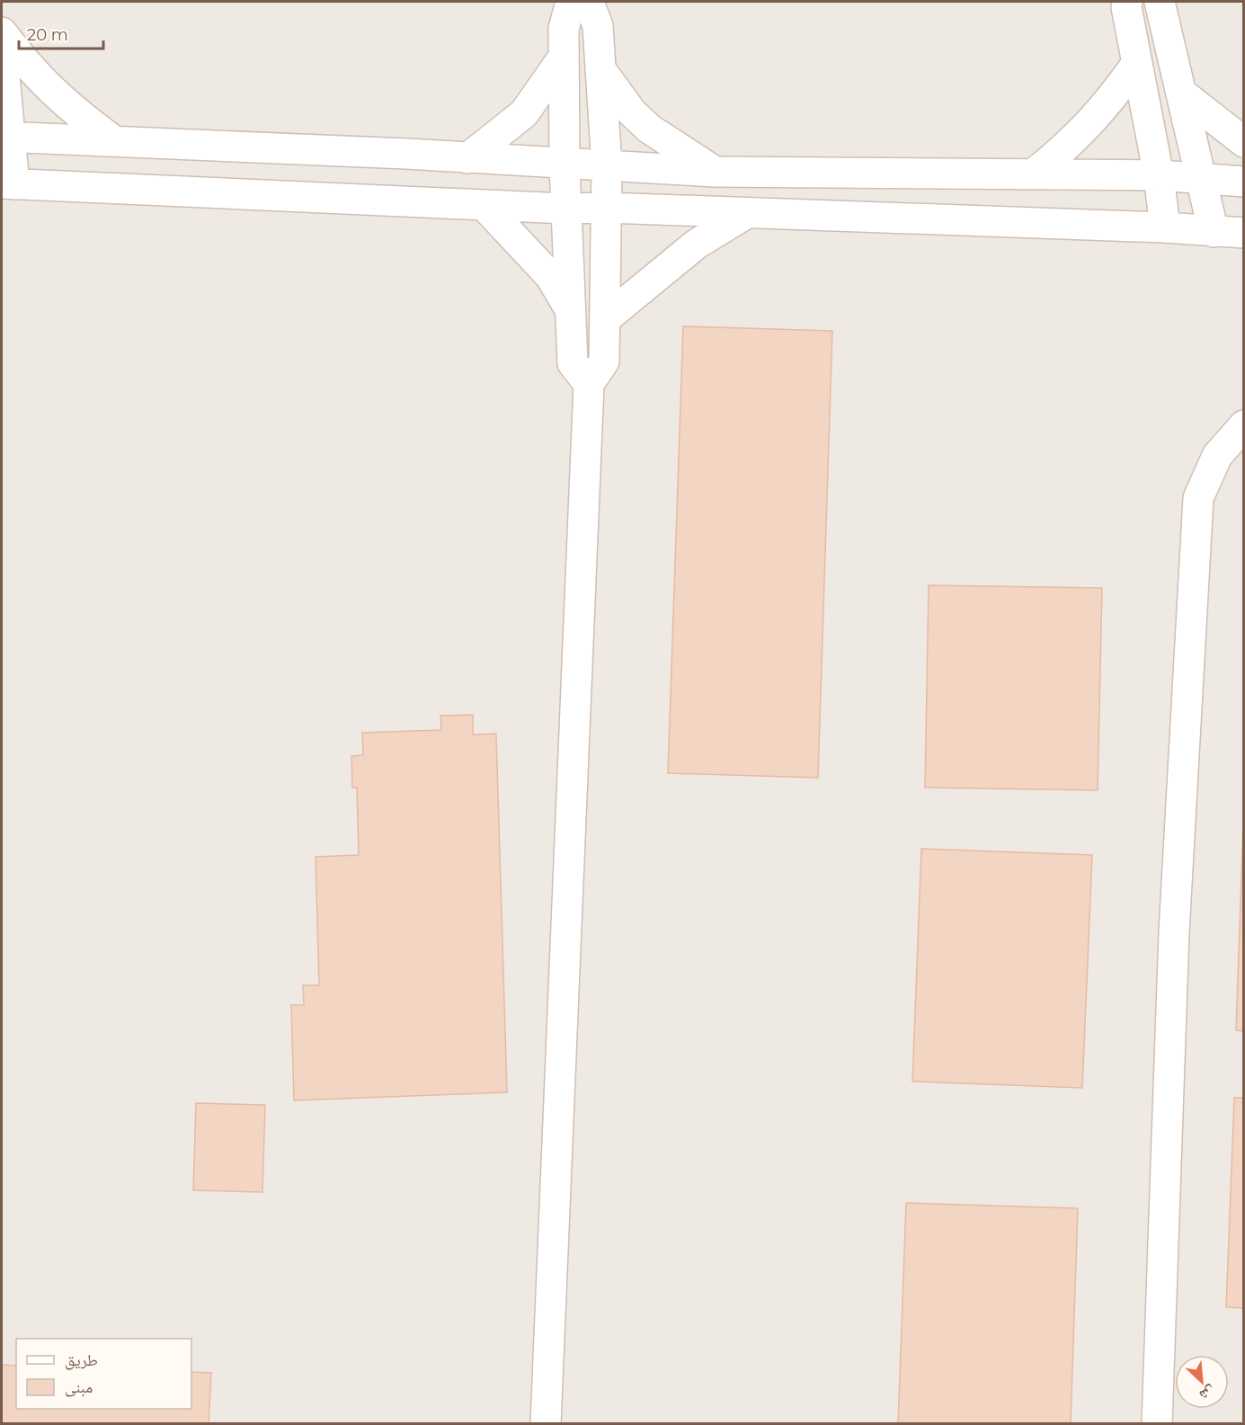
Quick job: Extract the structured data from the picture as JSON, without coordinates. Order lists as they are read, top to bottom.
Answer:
{
  "legend": ["طريق", "مبنى"],
  "scale_bar": "20 m",
  "north": "bottom right"
}
